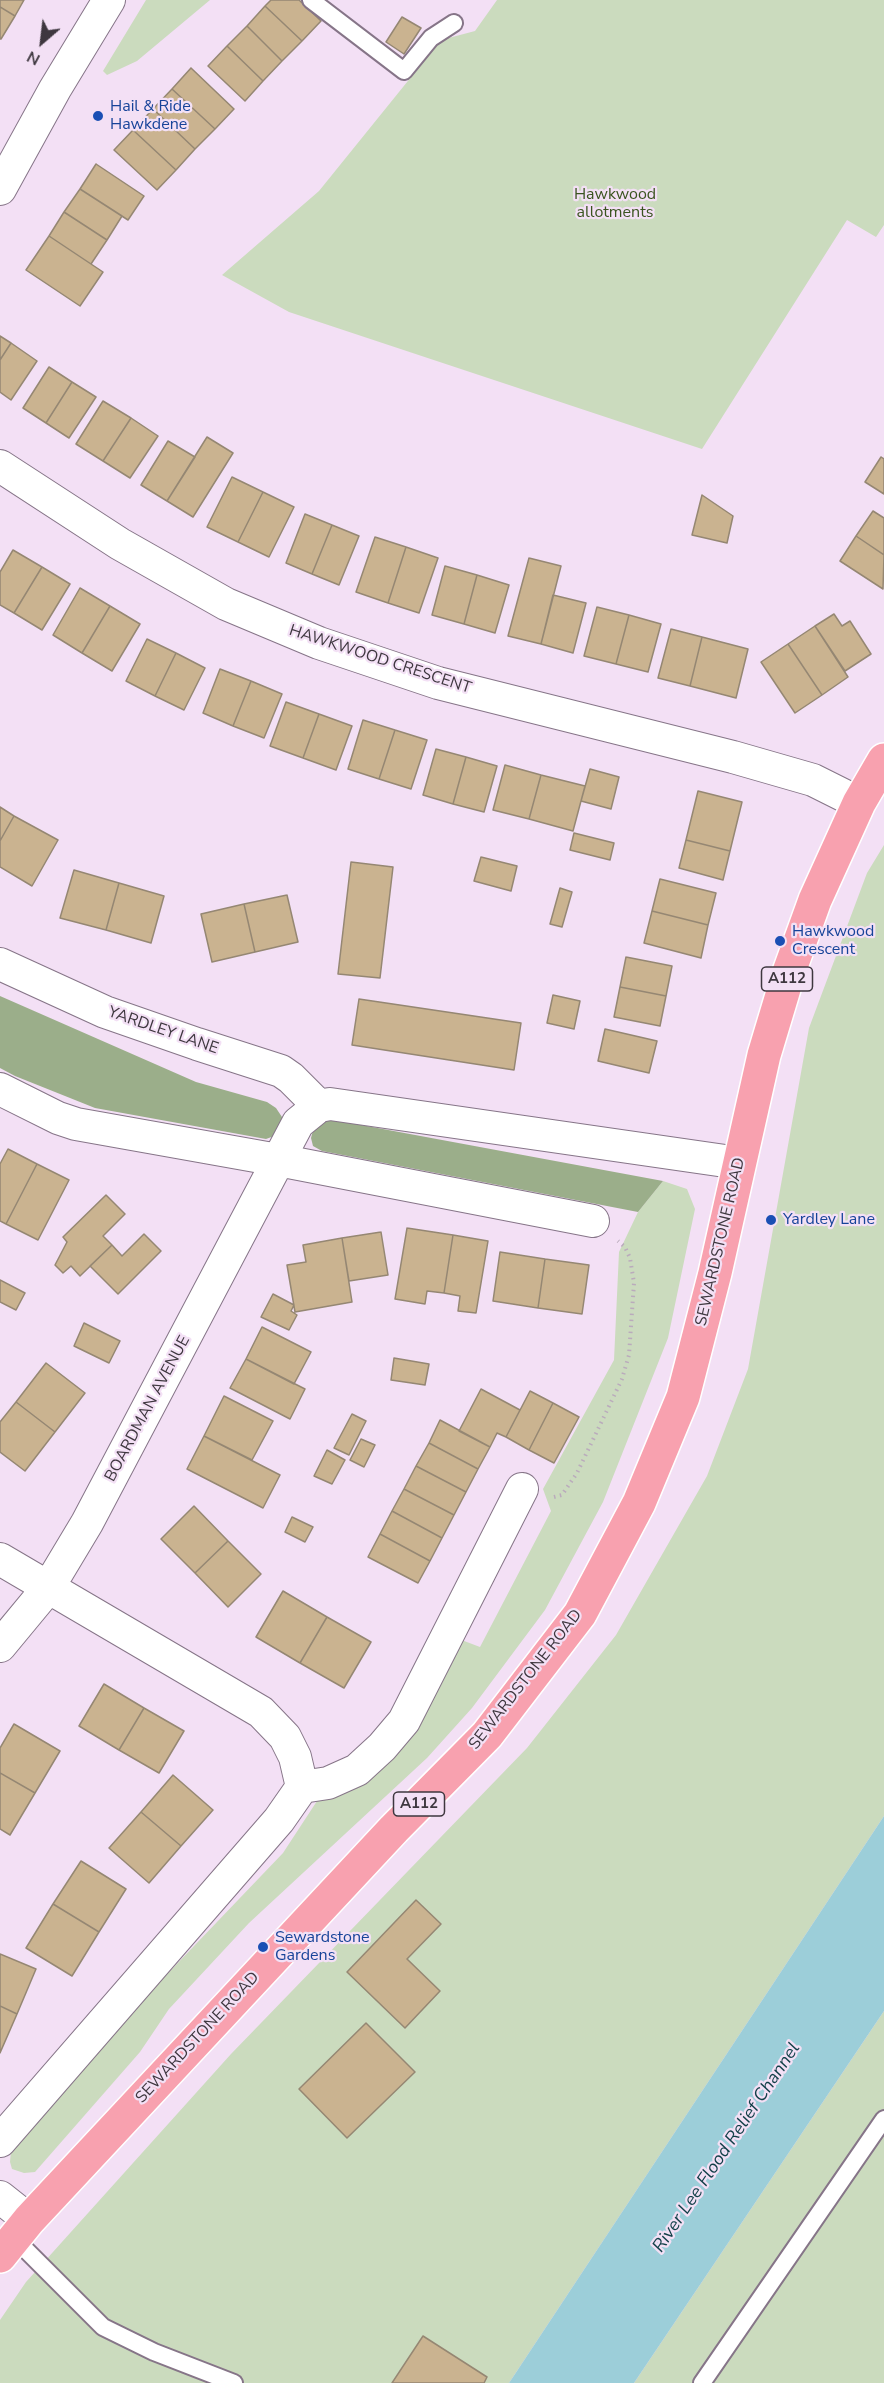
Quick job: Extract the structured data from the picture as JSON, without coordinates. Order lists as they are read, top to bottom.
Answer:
{
  "streets": {
    "main road": ["A112", "SEWARDSTONE ROAD"],
    "street": ["HAWKWOOD CRESCENT", "YARDLEY LANE", "BOARDMAN AVENUE"]
  },
  "crossings": [
    ["HAWKWOOD CRESCENT", "SEWARDSTONE ROAD"]
  ],
  "water": ["River Lee Flood Relief Channel"],
  "parks": ["Hawkwood allotments"],
  "places": [
    "Hail & Ride Hawkdene",
    "Hawkwood Crescent",
    "Yardley Lane",
    "Sewardstone Gardens"
  ],
  "north": "bottom left"
}
